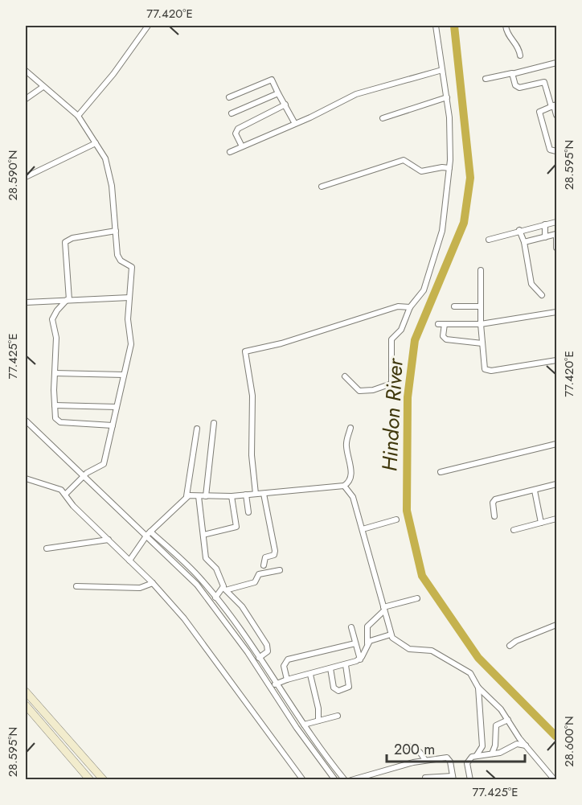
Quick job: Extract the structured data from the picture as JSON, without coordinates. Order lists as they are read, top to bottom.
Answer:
{
  "water": ["Hindon River"],
  "scale_bar": "200 m",
  "coordinates": [
    "77.420°E",
    "28.595°N",
    "28.590°N",
    "77.425°E",
    "28.600°N"
  ]
}
